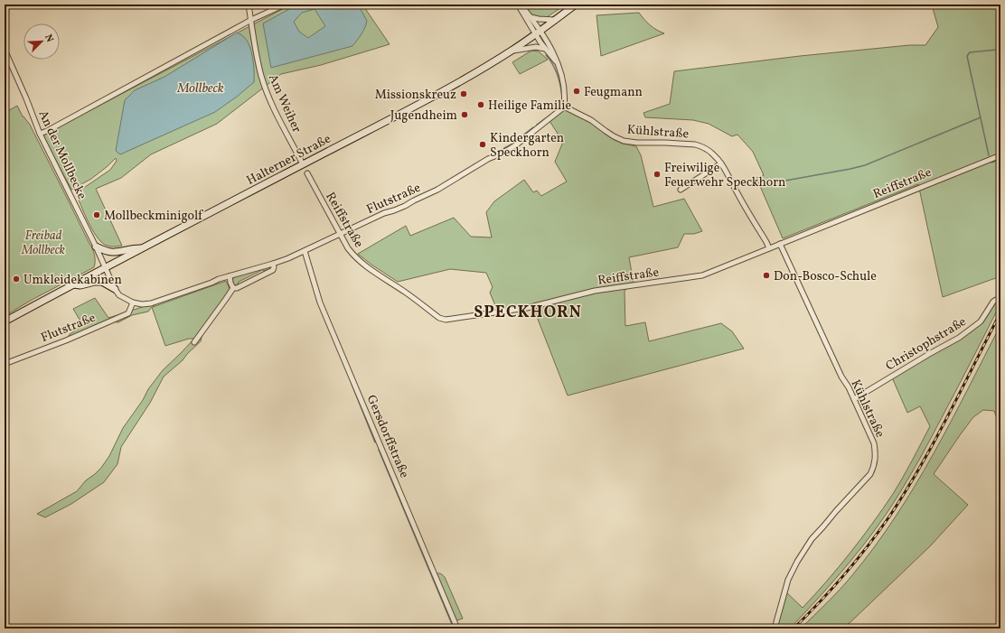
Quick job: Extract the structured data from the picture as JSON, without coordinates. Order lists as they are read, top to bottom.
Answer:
{
  "streets": {
    "main road": ["Halterner Straße"],
    "street": [
      "Am Weiher",
      "Kühlstraße",
      "An der Mollbecke",
      "Reiffstraße",
      "Flutstraße",
      "Christophstraße",
      "Gersdorffstraße"
    ]
  },
  "crossings": [
    ["Am Weiher", "Halterner Straße"],
    ["Kühlstraße", "Reiffstraße"],
    ["Kühlstraße", "Flutstraße"],
    ["Kühlstraße", "Christophstraße"],
    ["An der Mollbecke", "Halterner Straße"],
    ["An der Mollbecke", "Flutstraße"],
    ["Halterner Straße", "Flutstraße"],
    ["Reiffstraße", "Flutstraße"],
    ["Flutstraße", "Gersdorffstraße"]
  ],
  "districts": ["SPECKHORN"],
  "water": ["Mollbeck"],
  "parks": ["Freibad Mollbeck"],
  "places": [
    "Feugmann",
    "Missionskreuz",
    "Heilige Familie",
    "Jugendheim",
    "Kindergarten Speckhorn",
    "Freiwilige Feuerwehr Speckhorn",
    "Mollbeckminigolf",
    "Don-Bosco-Schule",
    "Umkleidekabinen"
  ],
  "north": "top right"
}
